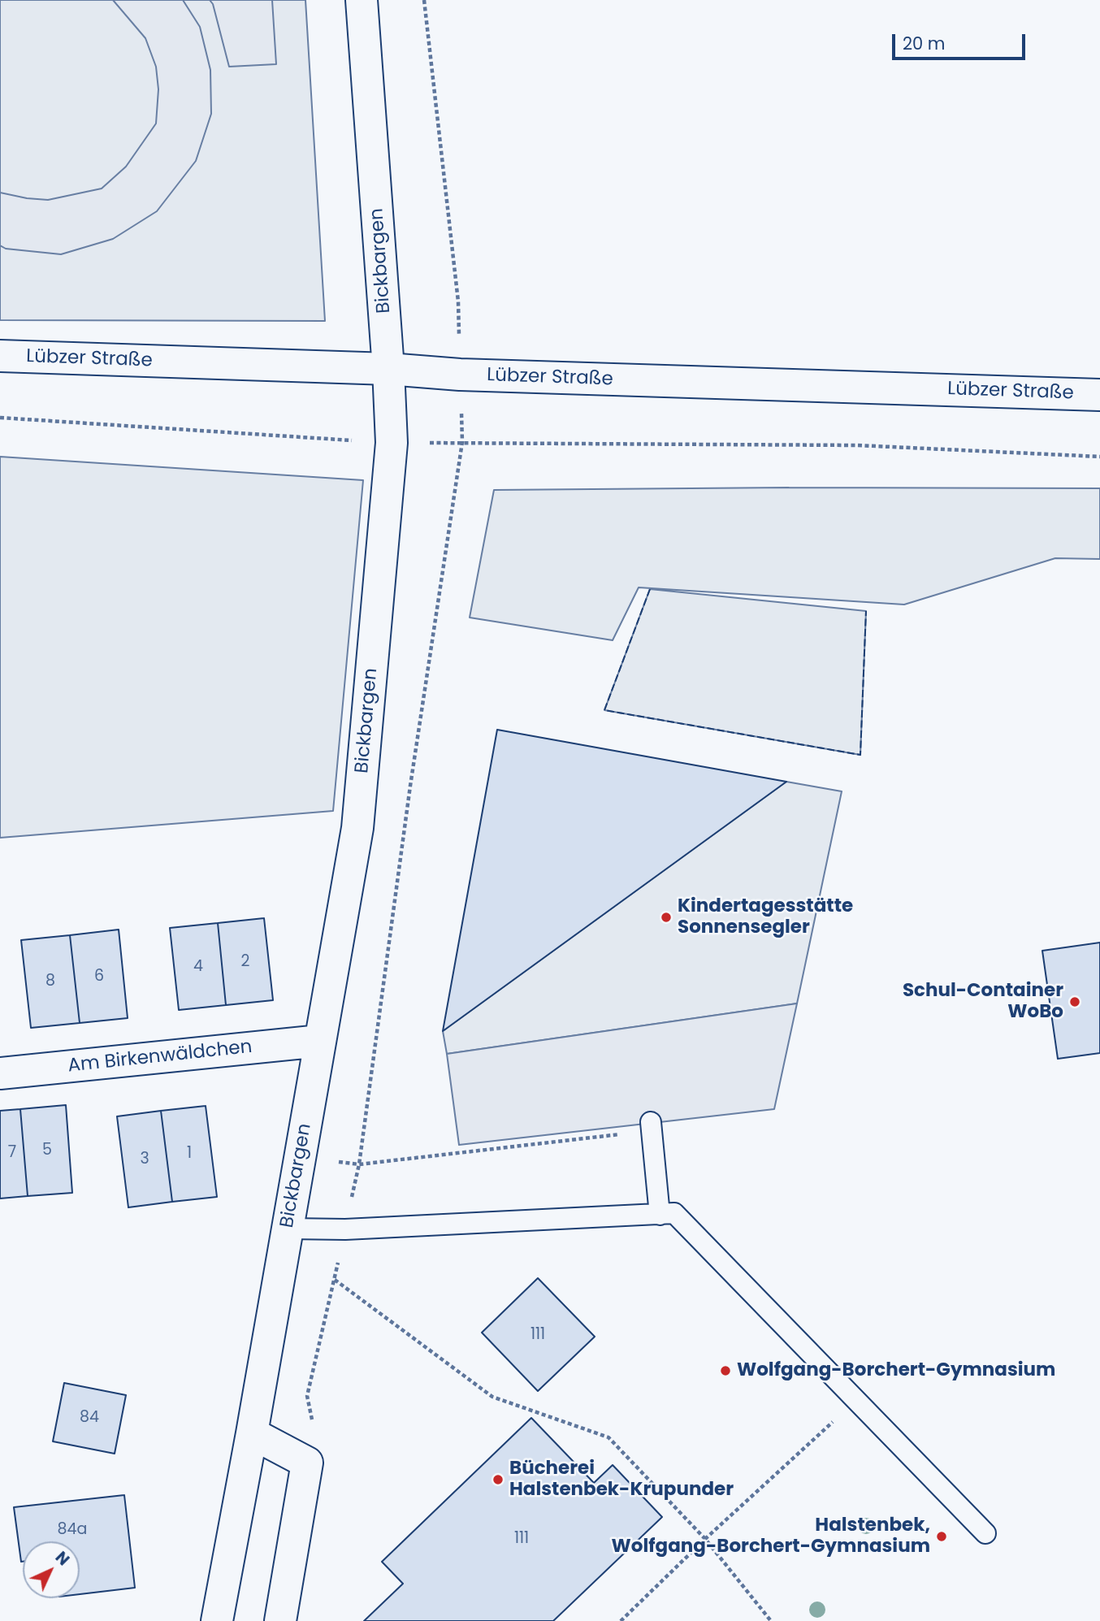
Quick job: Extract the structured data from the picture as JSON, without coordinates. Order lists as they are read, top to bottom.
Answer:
{
  "streets": {
    "street": ["Bickbargen", "Lübzer Straße", "Am Birkenwäldchen"]
  },
  "crossings": [
    ["Bickbargen", "Lübzer Straße"],
    ["Bickbargen", "Am Birkenwäldchen"]
  ],
  "places": [
    "Kindertagesstätte Sonnensegler",
    "Schul-Container WoBo",
    "Wolfgang-Borchert-Gymnasium",
    "Bücherei Halstenbek-Krupunder",
    "Halstenbek, Wolfgang-Borchert-Gymnasium"
  ],
  "house_numbers": [
    "2",
    "4",
    "6",
    "8",
    "5",
    "7",
    "1",
    "3",
    "111",
    "84",
    "84a",
    "111"
  ],
  "scale_bar": "20 m",
  "north": "top right"
}
